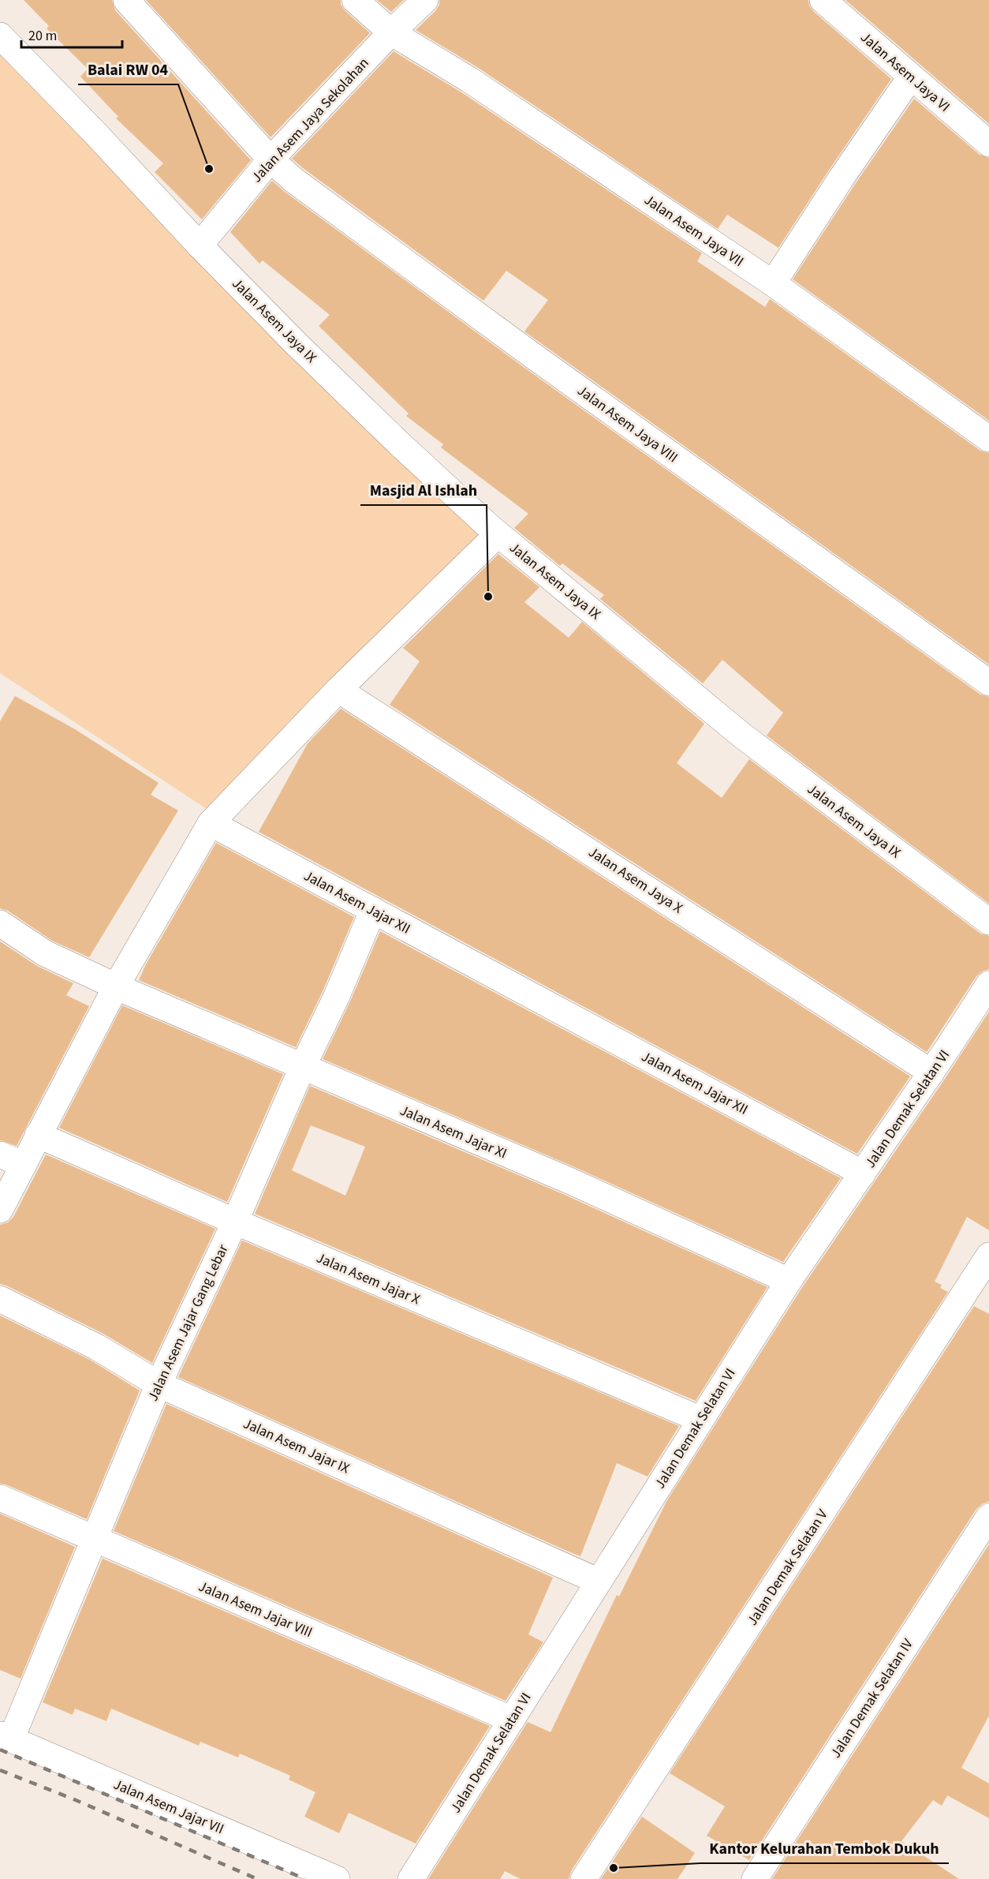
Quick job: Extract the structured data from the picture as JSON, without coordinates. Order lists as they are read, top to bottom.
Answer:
{
  "streets": {
    "street": [
      "Jalan Asem Jaya VI",
      "Jalan Asem Jaya Sekolahan",
      "Jalan Asem Jaya VII",
      "Jalan Asem Jaya IX",
      "Jalan Asem Jaya VIII",
      "Jalan Asem Jaya X",
      "Jalan Asem Jajar XII",
      "Jalan Demak Selatan VI",
      "Jalan Asem Jajar XI",
      "Jalan Asem Jajar X",
      "Jalan Asem Jajar Gang Lebar",
      "Jalan Asem Jajar IX",
      "Jalan Demak Selatan V",
      "Jalan Asem Jajar VIII",
      "Jalan Demak Selatan IV",
      "Jalan Asem Jajar VII"
    ]
  },
  "crossings": [
    ["Jalan Asem Jaya Sekolahan", "Jalan Asem Jaya VII"],
    ["Jalan Asem Jaya Sekolahan", "Jalan Asem Jaya IX"],
    ["Jalan Asem Jaya Sekolahan", "Jalan Asem Jaya VIII"],
    ["Jalan Asem Jaya X", "Jalan Demak Selatan VI"],
    ["Jalan Asem Jajar XII", "Jalan Demak Selatan VI"],
    ["Jalan Asem Jajar XII", "Jalan Asem Jajar Gang Lebar"],
    ["Jalan Demak Selatan VI", "Jalan Asem Jajar XI"],
    ["Jalan Demak Selatan VI", "Jalan Asem Jajar X"],
    ["Jalan Demak Selatan VI", "Jalan Asem Jajar IX"],
    ["Jalan Demak Selatan VI", "Jalan Asem Jajar VIII"],
    ["Jalan Asem Jajar XI", "Jalan Asem Jajar Gang Lebar"],
    ["Jalan Asem Jajar X", "Jalan Asem Jajar Gang Lebar"],
    ["Jalan Asem Jajar Gang Lebar", "Jalan Asem Jajar IX"],
    ["Jalan Asem Jajar Gang Lebar", "Jalan Asem Jajar VIII"],
    ["Jalan Asem Jajar Gang Lebar", "Jalan Asem Jajar VII"]
  ],
  "places": ["Balai RW 04", "Masjid Al Ishlah", "Kantor Kelurahan Tembok Dukuh"],
  "scale_bar": "20 m"
}
